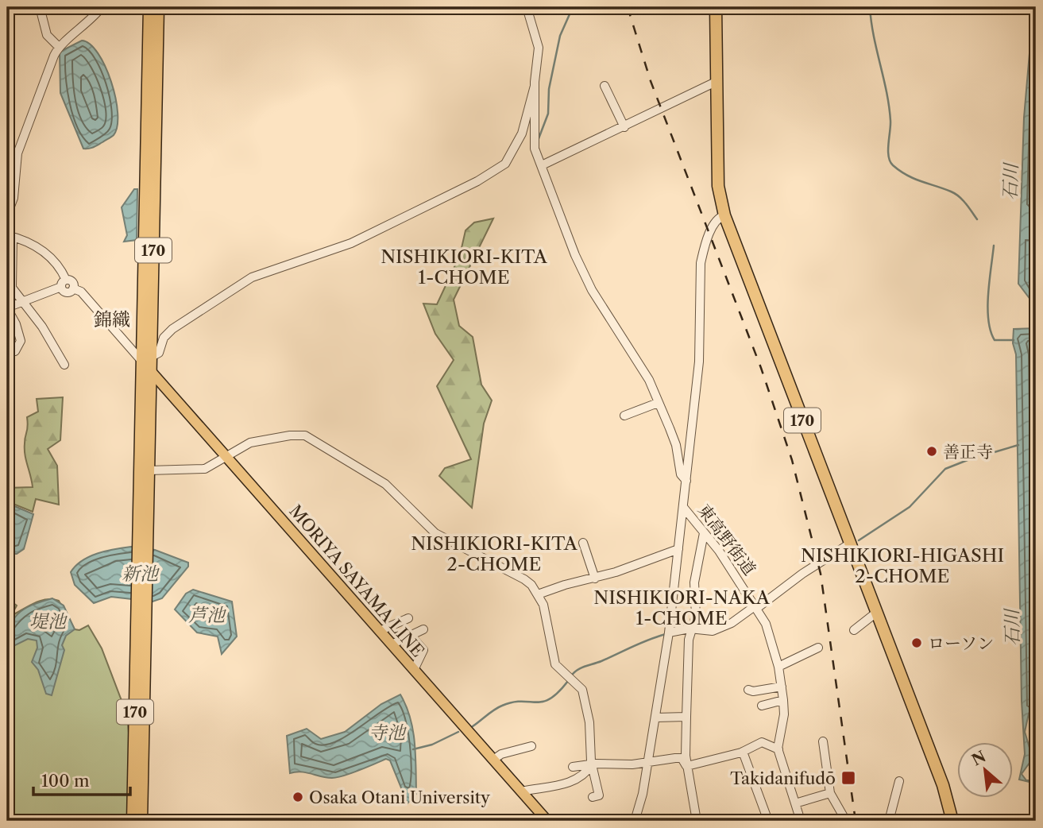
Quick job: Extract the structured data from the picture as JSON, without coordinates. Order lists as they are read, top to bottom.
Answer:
{
  "streets": {
    "highway": ["170"],
    "main road": ["MORIYA SAYAMA LINE"],
    "street": ["東高野街道"]
  },
  "crossings": [
    ["170", "MORIYA SAYAMA LINE"]
  ],
  "districts": [
    "NISHIKIORI-KITA 1-CHOME",
    "錦織",
    "NISHIKIORI-KITA 2-CHOME",
    "NISHIKIORI-HIGASHI 2-CHOME",
    "NISHIKIORI-NAKA 1-CHOME"
  ],
  "water": [
    "石川",
    "新池",
    "芦池",
    "堤池",
    "寺池"
  ],
  "places": {
    "other": ["善正寺", "ローソン", "Osaka Otani University"],
    "transit": ["Takidanifudō"]
  },
  "scale_bar": "100 m",
  "north": "top left"
}
